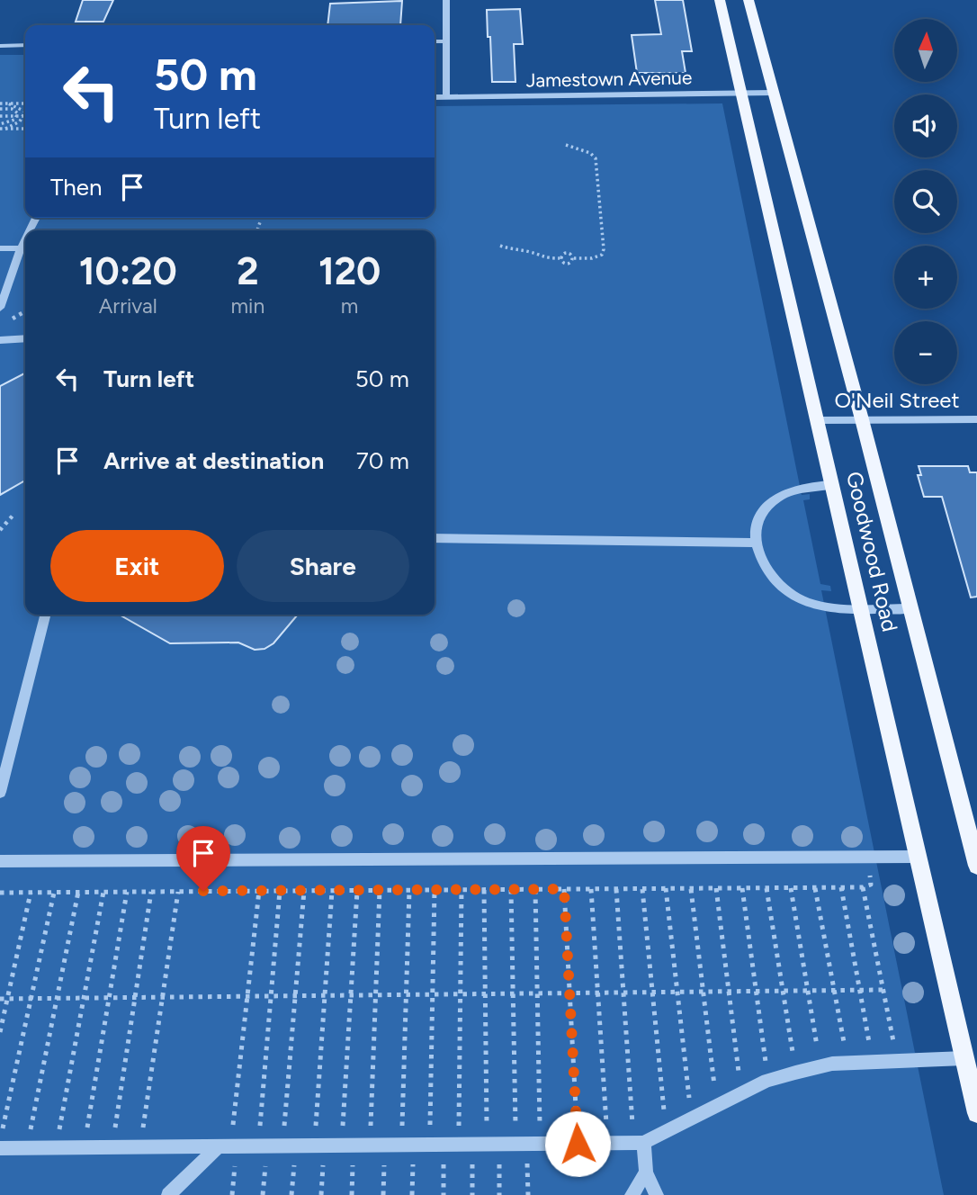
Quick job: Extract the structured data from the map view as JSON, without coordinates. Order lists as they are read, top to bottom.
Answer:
{
  "streets": {
    "main road": ["Goodwood Road"],
    "street": ["Jamestown Avenue", "O'Neil Street"]
  },
  "crossings": [
    ["Jamestown Avenue", "Goodwood Road"],
    ["O'Neil Street", "Goodwood Road"]
  ],
  "north": "top",
  "page": {
    "map_buttons": ["+", "−"],
    "turn": ["50 m", "Turn left"],
    "then": "Then",
    "eta": [
      "10:20",
      "Arrival",
      "2",
      "min",
      "120",
      "m"
    ],
    "list": [
      {
        "name": "Turn left",
        "value": "50 m"
      },
      {
        "name": "Arrive at destination",
        "value": "70 m"
      }
    ],
    "buttons": ["Exit", "Share"]
  }
}
